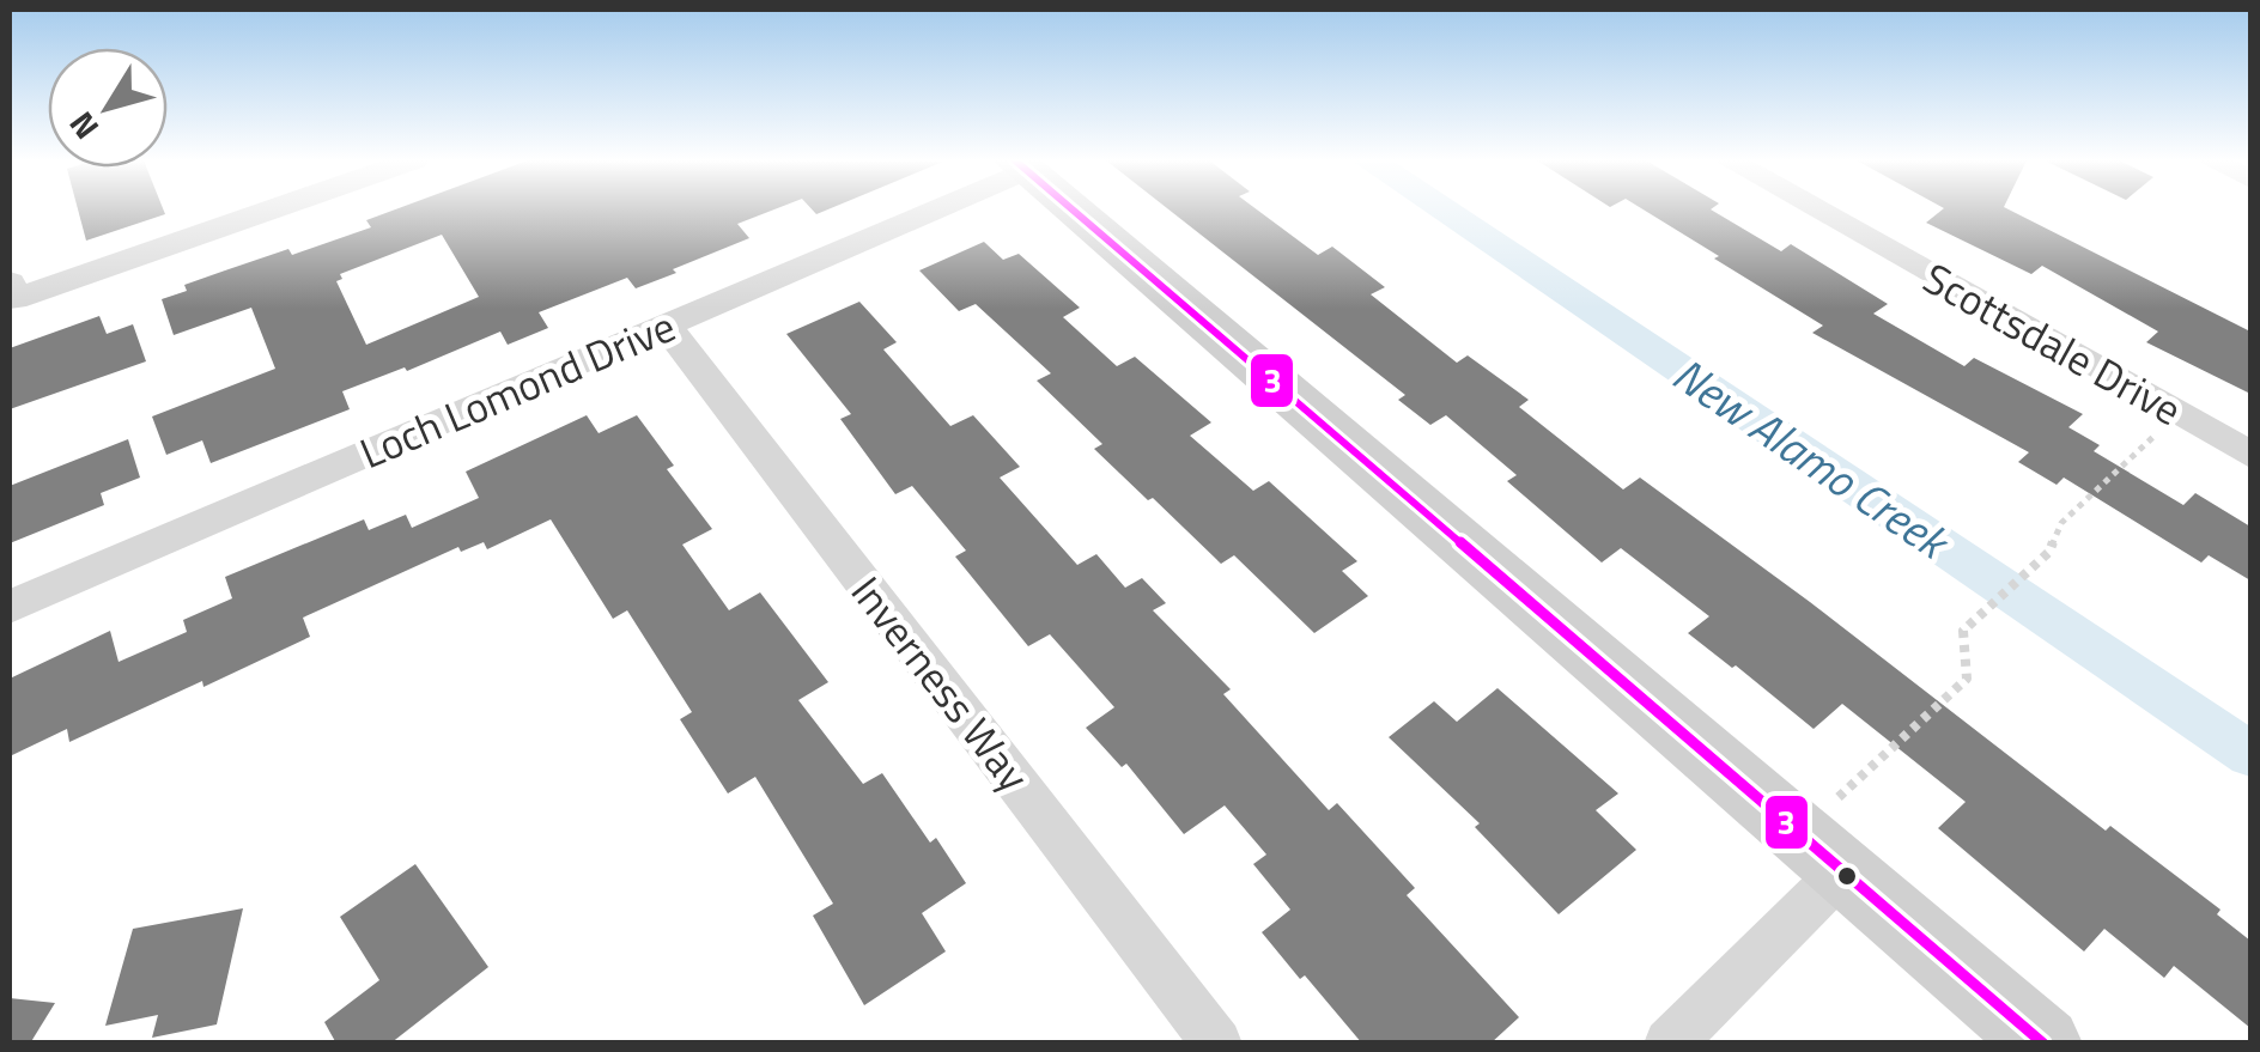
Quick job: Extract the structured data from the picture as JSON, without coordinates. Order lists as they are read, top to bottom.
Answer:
{
  "streets": {
    "street": ["Scottsdale Drive", "Loch Lomond Drive", "Inverness Way"]
  },
  "crossings": [
    ["Loch Lomond Drive", "Inverness Way"]
  ],
  "water": ["New Alamo Creek"],
  "lines": ["transit line 3"],
  "north": "bottom left"
}
